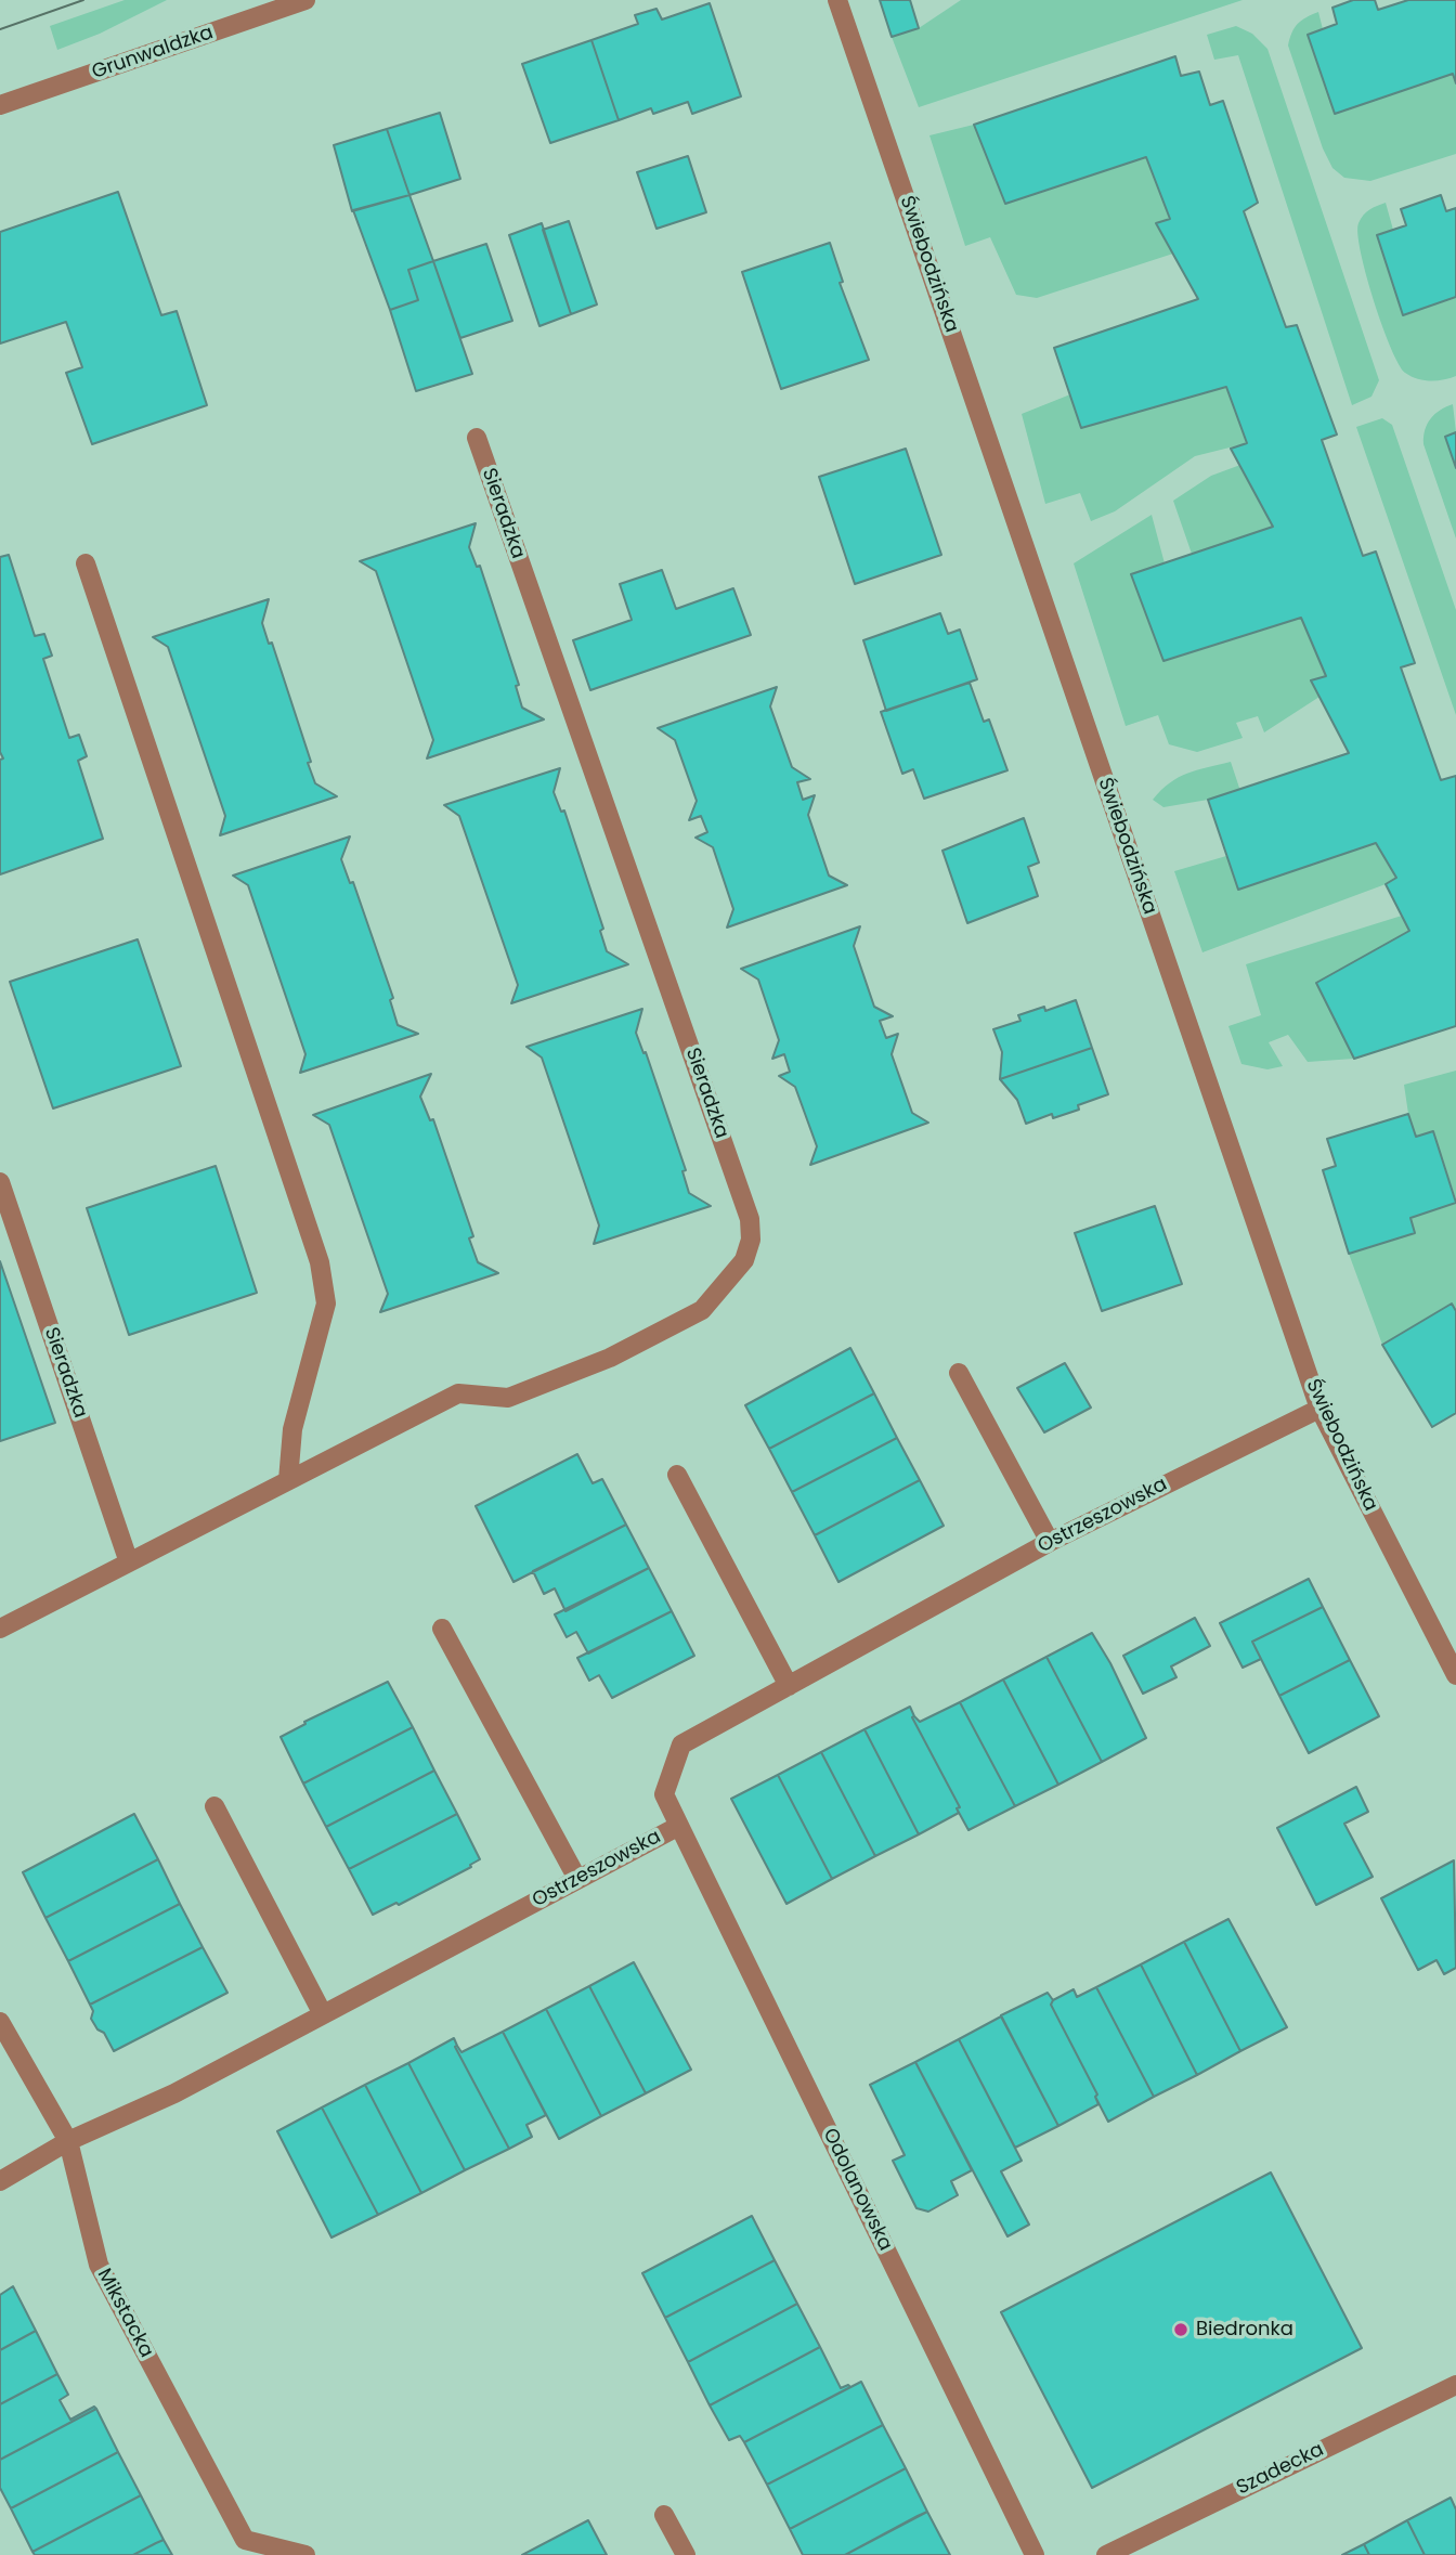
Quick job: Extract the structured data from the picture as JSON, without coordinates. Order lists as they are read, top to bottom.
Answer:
{
  "streets": {
    "street": [
      "Grunwaldzka",
      "Świebodzińska",
      "Sieradzka",
      "Ostrzeszowska",
      "Odolanowska",
      "Mikstacka",
      "Szadecka"
    ]
  },
  "crossings": [
    ["Świebodzińska", "Ostrzeszowska"],
    ["Ostrzeszowska", "Odolanowska"],
    ["Ostrzeszowska", "Mikstacka"]
  ],
  "places": ["Biedronka"]
}
